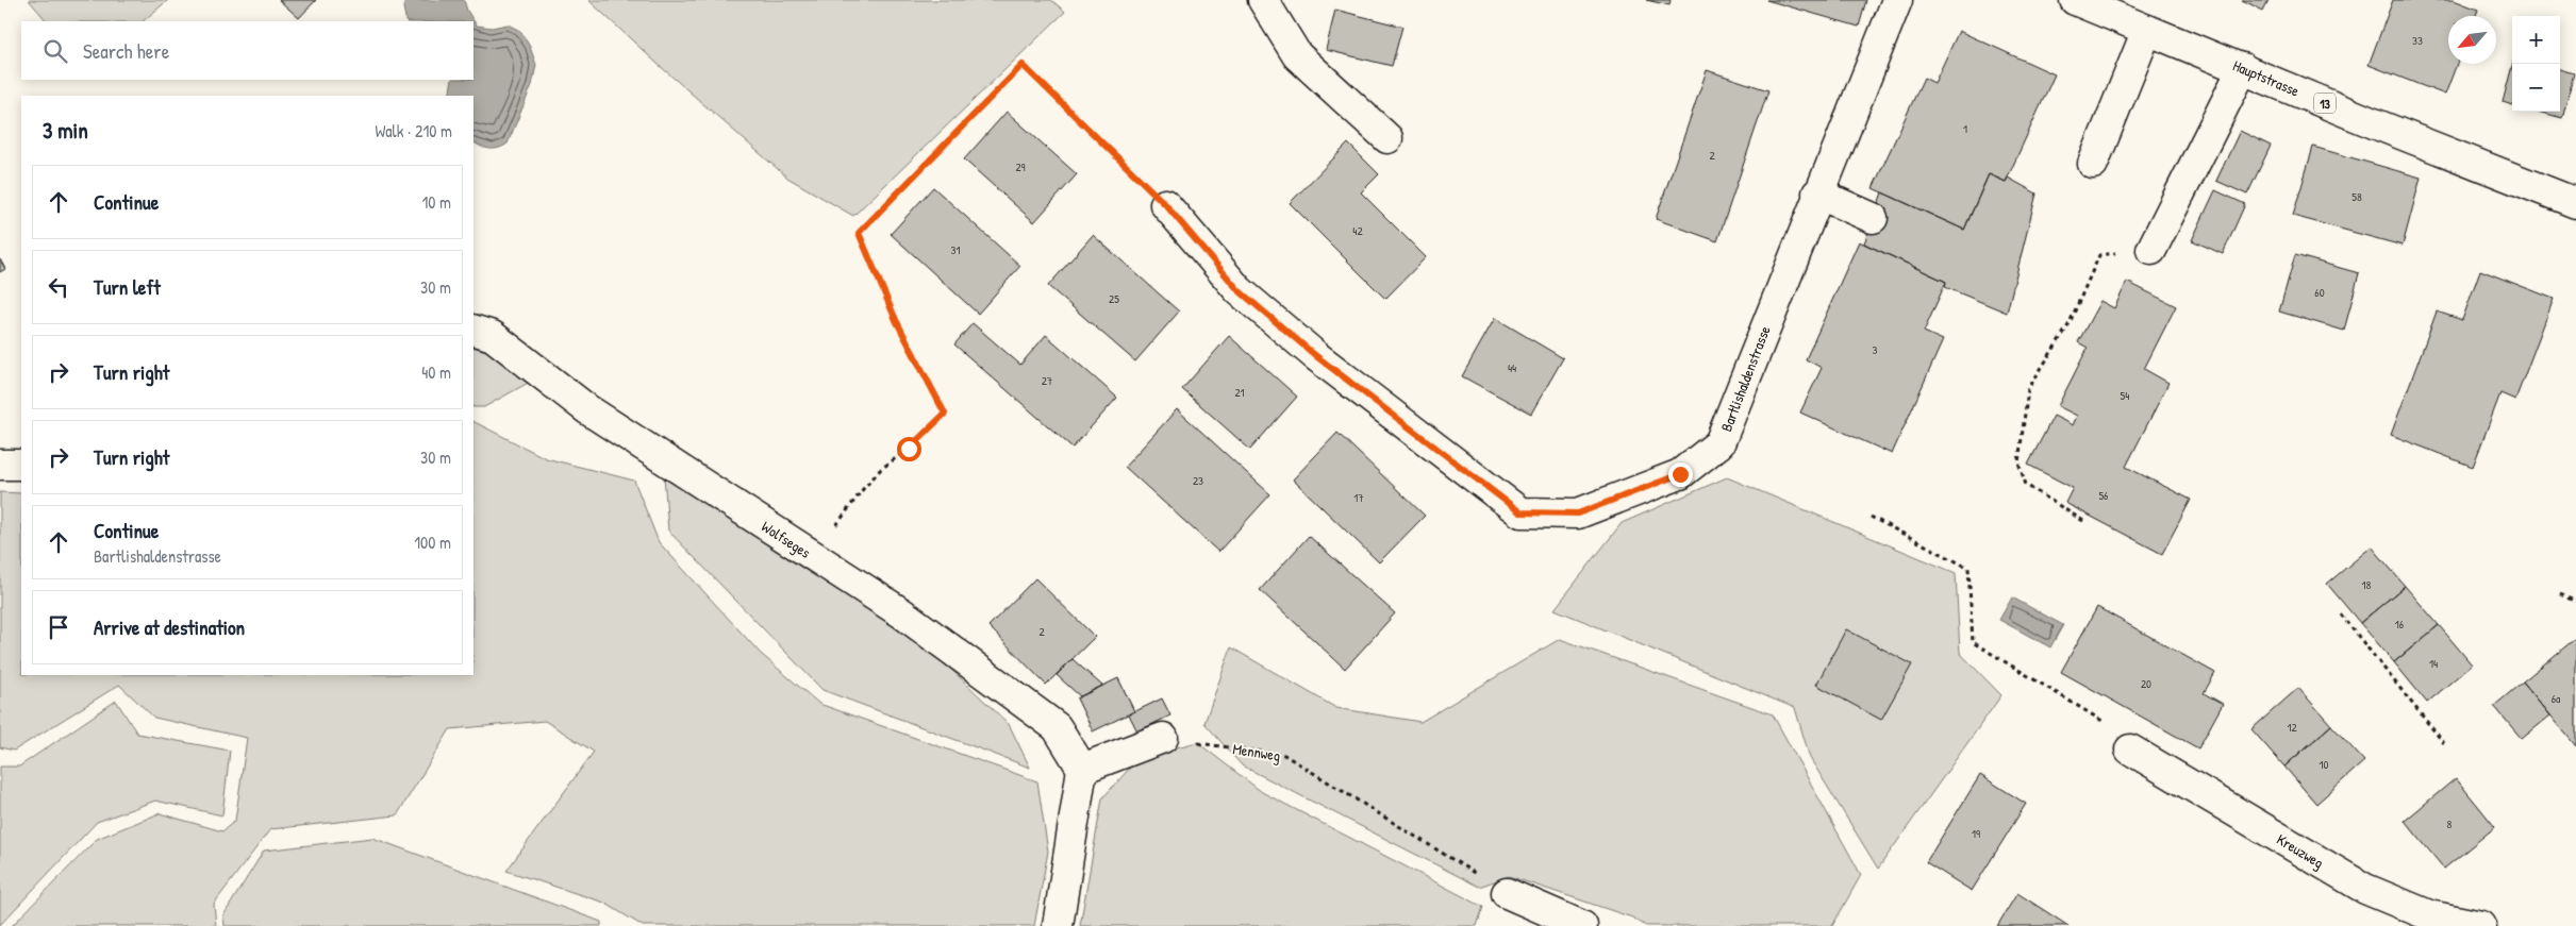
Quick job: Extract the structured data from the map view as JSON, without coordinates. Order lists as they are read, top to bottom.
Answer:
{
  "streets": {
    "street": [
      "Hauptstrasse",
      "13",
      "Bartlishaldenstrasse",
      "Wolfseges",
      "Kreuzweg"
    ],
    "path": ["Mennweg"]
  },
  "house_numbers": [
    "33",
    "1",
    "2",
    "29",
    "58",
    "42",
    "31",
    "60",
    "25",
    "3",
    "44",
    "27",
    "21",
    "54",
    "23",
    "56",
    "17",
    "18",
    "16",
    "2",
    "14",
    "20",
    "6a",
    "12",
    "10",
    "8",
    "19"
  ],
  "north": "bottom left",
  "page": {
    "map_buttons": ["+", "−"],
    "search": "Search here",
    "heading": ["3 min", "Walk · 210 m"],
    "list": [
      ["Continue", "10 m"],
      ["Turn left", "30 m"],
      ["Turn right", "40 m"],
      ["Turn right", "30 m"],
      ["Continue", "Bartlishaldenstrasse", "100 m"],
      "Arrive at destination"
    ]
  }
}
